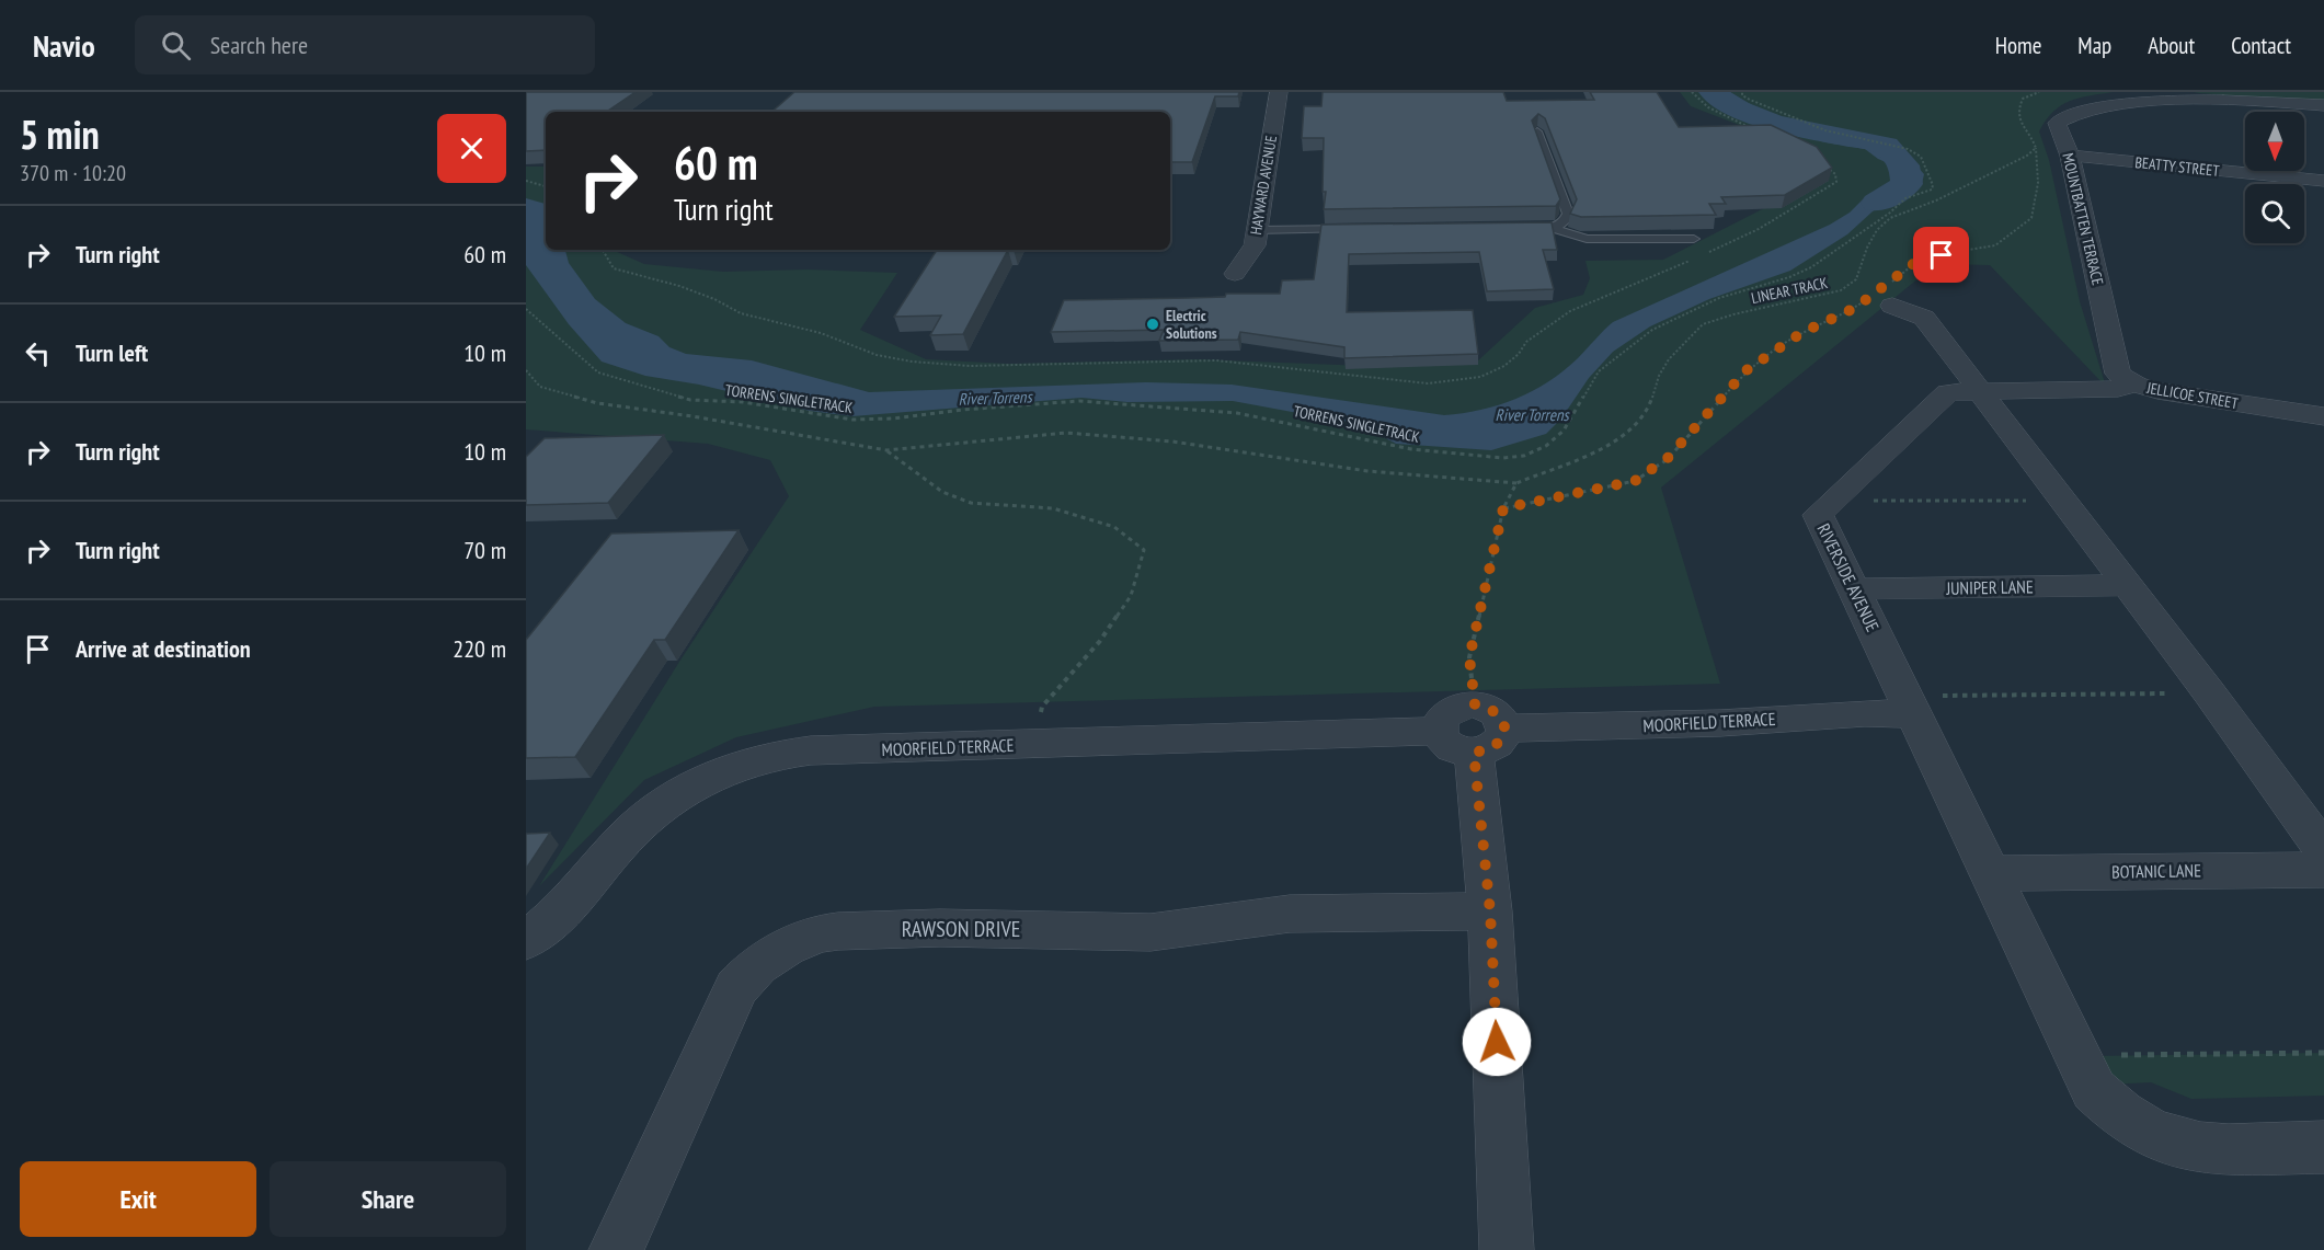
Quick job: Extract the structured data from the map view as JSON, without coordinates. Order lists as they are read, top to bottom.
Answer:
{
  "streets": {
    "street": [
      "BEATTY STREET",
      "HAYWARD AVENUE",
      "MOUNTBATTEN TERRACE",
      "JELLICOE STREET",
      "RIVERSIDE AVENUE",
      "JUNIPER LANE",
      "MOORFIELD TERRACE",
      "BOTANIC LANE",
      "RAWSON DRIVE"
    ],
    "path": ["LINEAR TRACK", "TORRENS SINGLETRACK"]
  },
  "crossings": [
    ["BEATTY STREET", "MOUNTBATTEN TERRACE"],
    ["MOUNTBATTEN TERRACE", "JELLICOE STREET"],
    ["JELLICOE STREET", "RIVERSIDE AVENUE"],
    ["RIVERSIDE AVENUE", "JUNIPER LANE"],
    ["RIVERSIDE AVENUE", "MOORFIELD TERRACE"],
    ["RIVERSIDE AVENUE", "BOTANIC LANE"]
  ],
  "water": ["River Torrens"],
  "places": ["Electric Solutions"],
  "north": "bottom",
  "page": {
    "header": "Navio",
    "search": "Search here",
    "nav": [
      "Home",
      "Map",
      "About",
      "Contact"
    ],
    "heading": ["5 min", "370 m · 10:20"],
    "turn": ["60 m", "Turn right"],
    "list": [
      {
        "name": "Turn right",
        "value": "60 m"
      },
      {
        "name": "Turn left",
        "value": "10 m"
      },
      {
        "name": "Turn right",
        "value": "10 m"
      },
      {
        "name": "Turn right",
        "value": "70 m"
      },
      {
        "name": "Arrive at destination",
        "value": "220 m"
      }
    ],
    "buttons": ["Exit", "Share"]
  }
}
